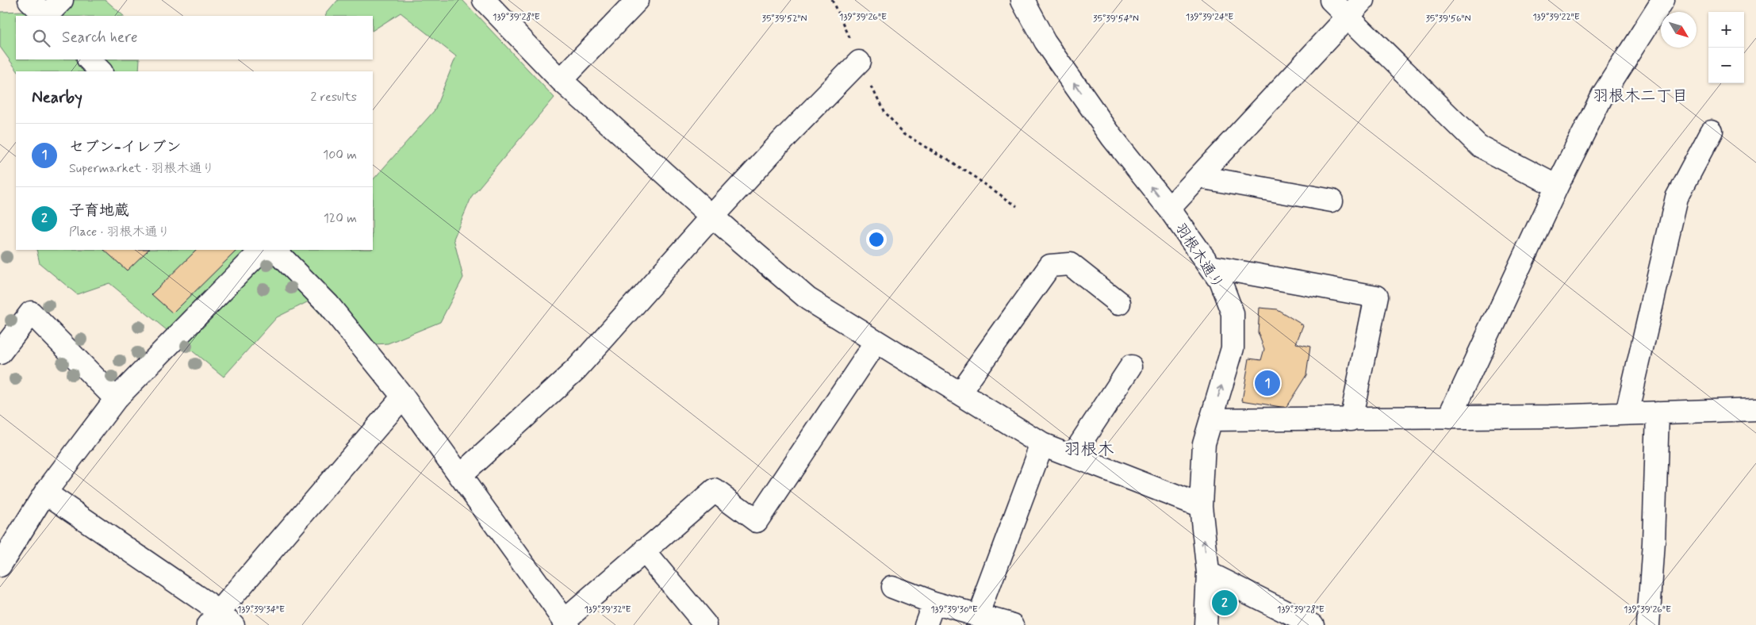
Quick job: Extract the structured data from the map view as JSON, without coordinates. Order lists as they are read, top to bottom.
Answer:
{
  "streets": {
    "street": ["羽根木通り"]
  },
  "one_way": ["羽根木通り"],
  "districts": ["羽根木二丁目", "羽根木"],
  "north": "bottom right",
  "page": {
    "map_buttons": ["+", "−"],
    "search": "Search here",
    "heading": ["Nearby", "2 results"],
    "list": [
      {
        "mark": "1",
        "name": "セブン-イレブン",
        "note": "Supermarket · 羽根木通り",
        "value": "100 m"
      },
      {
        "mark": "2",
        "name": "子育地蔵",
        "note": "Place · 羽根木通り",
        "value": "120 m"
      }
    ],
    "pins": ["1", "2"]
  },
  "coordinates": [
    "139°39'28\"E",
    "139°39'26\"E",
    "139°39'24\"E",
    "139°39'22\"E",
    "35°39'52\"N",
    "35°39'56\"N",
    "35°39'54\"N",
    "139°39'34\"E",
    "139°39'32\"E",
    "139°39'30\"E"
  ]
}
